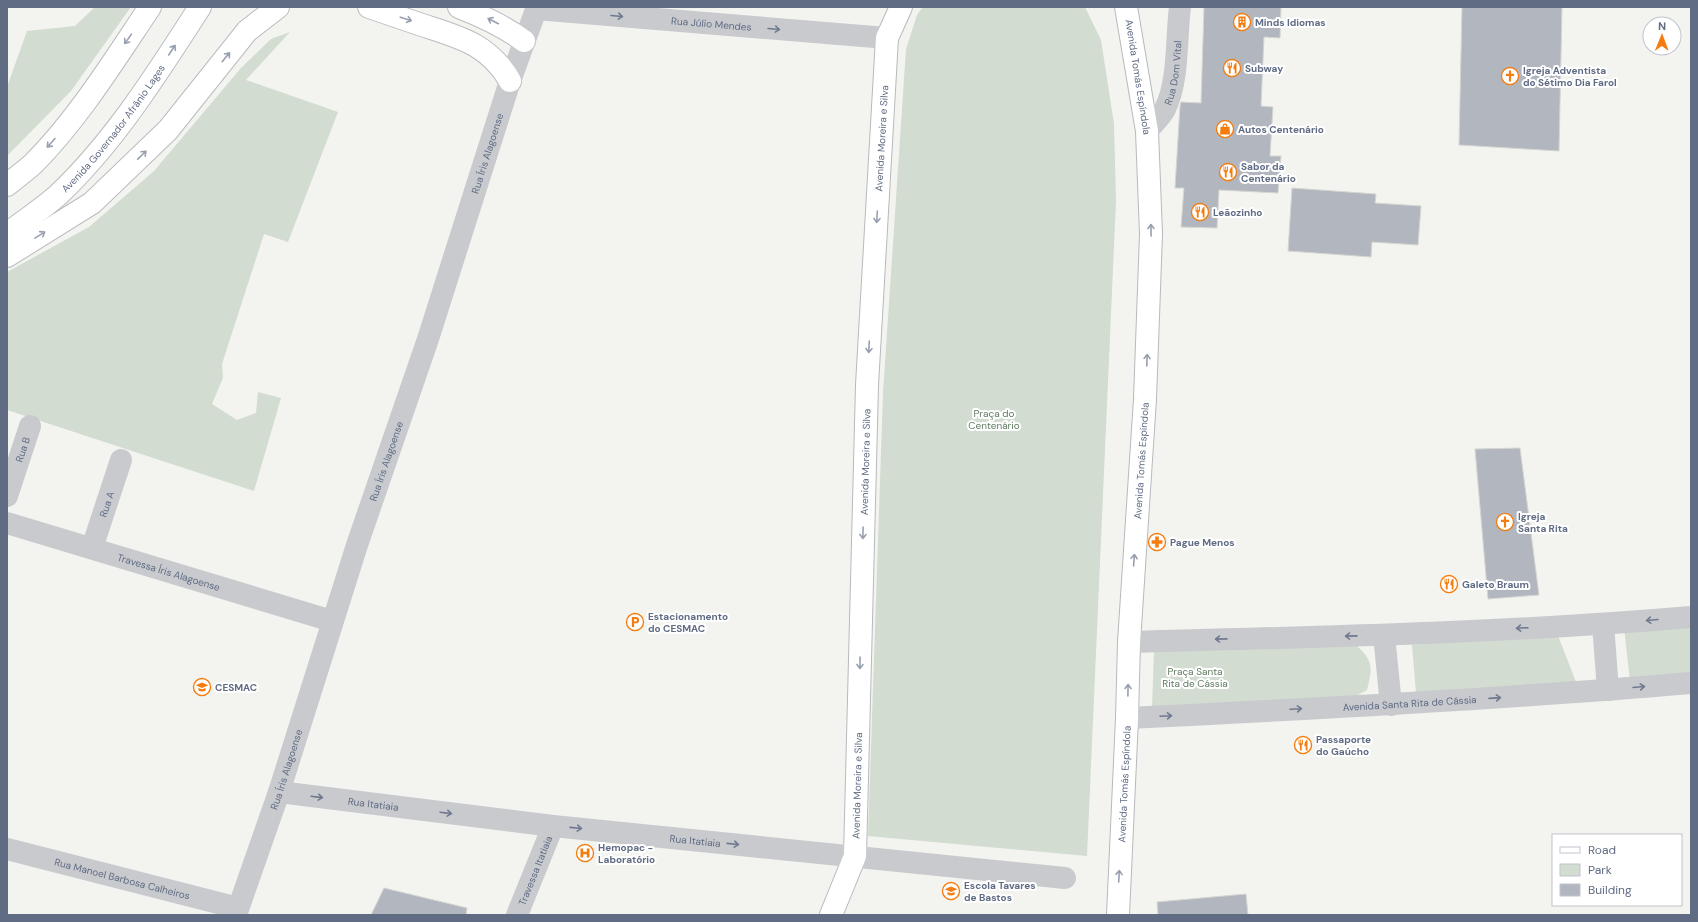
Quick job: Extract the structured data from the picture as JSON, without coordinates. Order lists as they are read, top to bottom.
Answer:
{
  "streets": {
    "main road": ["Avenida Tomás Espíndola", "Avenida Governador Afrânio Lages", "Avenida Moreira e Silva"],
    "street": [
      "Rua Júlio Mendes",
      "Rua Dom Vital",
      "Rua Íris Alagoense",
      "Rua B",
      "Rua A",
      "Travessa Íris Alagoense",
      "Avenida Santa Rita de Cássia",
      "Rua Itatiaia",
      "Travessa Itatiaia",
      "Rua Manoel Barbosa Calheiros"
    ]
  },
  "crossings": [
    ["Rua Júlio Mendes", "Avenida Moreira e Silva"],
    ["Rua Júlio Mendes", "Rua Íris Alagoense"],
    ["Rua Dom Vital", "Avenida Tomás Espíndola"],
    ["Avenida Tomás Espíndola", "Avenida Santa Rita de Cássia"],
    ["Avenida Moreira e Silva", "Rua Itatiaia"],
    ["Rua Íris Alagoense", "Travessa Íris Alagoense"],
    ["Rua Íris Alagoense", "Rua Itatiaia"],
    ["Rua Íris Alagoense", "Rua Manoel Barbosa Calheiros"],
    ["Rua A", "Travessa Íris Alagoense"],
    ["Rua Itatiaia", "Travessa Itatiaia"]
  ],
  "one_way": [
    "Rua Júlio Mendes",
    "Avenida Tomás Espíndola",
    "Avenida Moreira e Silva",
    "Rua Itatiaia"
  ],
  "parks": ["Praça do Centenário", "Praça Santa Rita de Cássia"],
  "places": {
    "building": ["Minds Idiomas"],
    "restaurant": [
      "Subway",
      "Sabor da Centenário",
      "Leãozinho",
      "Galeto Braum",
      "Passaporte do Gaúcho"
    ],
    "church": ["Igreja Adventista do Sétimo Dia Farol", "Igreja Santa Rita"],
    "shop": ["Autos Centenário"],
    "pharmacy": ["Pague Menos"],
    "parking": ["Estacionamento do CESMAC"],
    "school or university": ["CESMAC", "Escola Tavares de Bastos"],
    "hospital": ["Hemopac - Laboratório"]
  },
  "legend": ["Road", "Park", "Building"],
  "north": "top"
}
